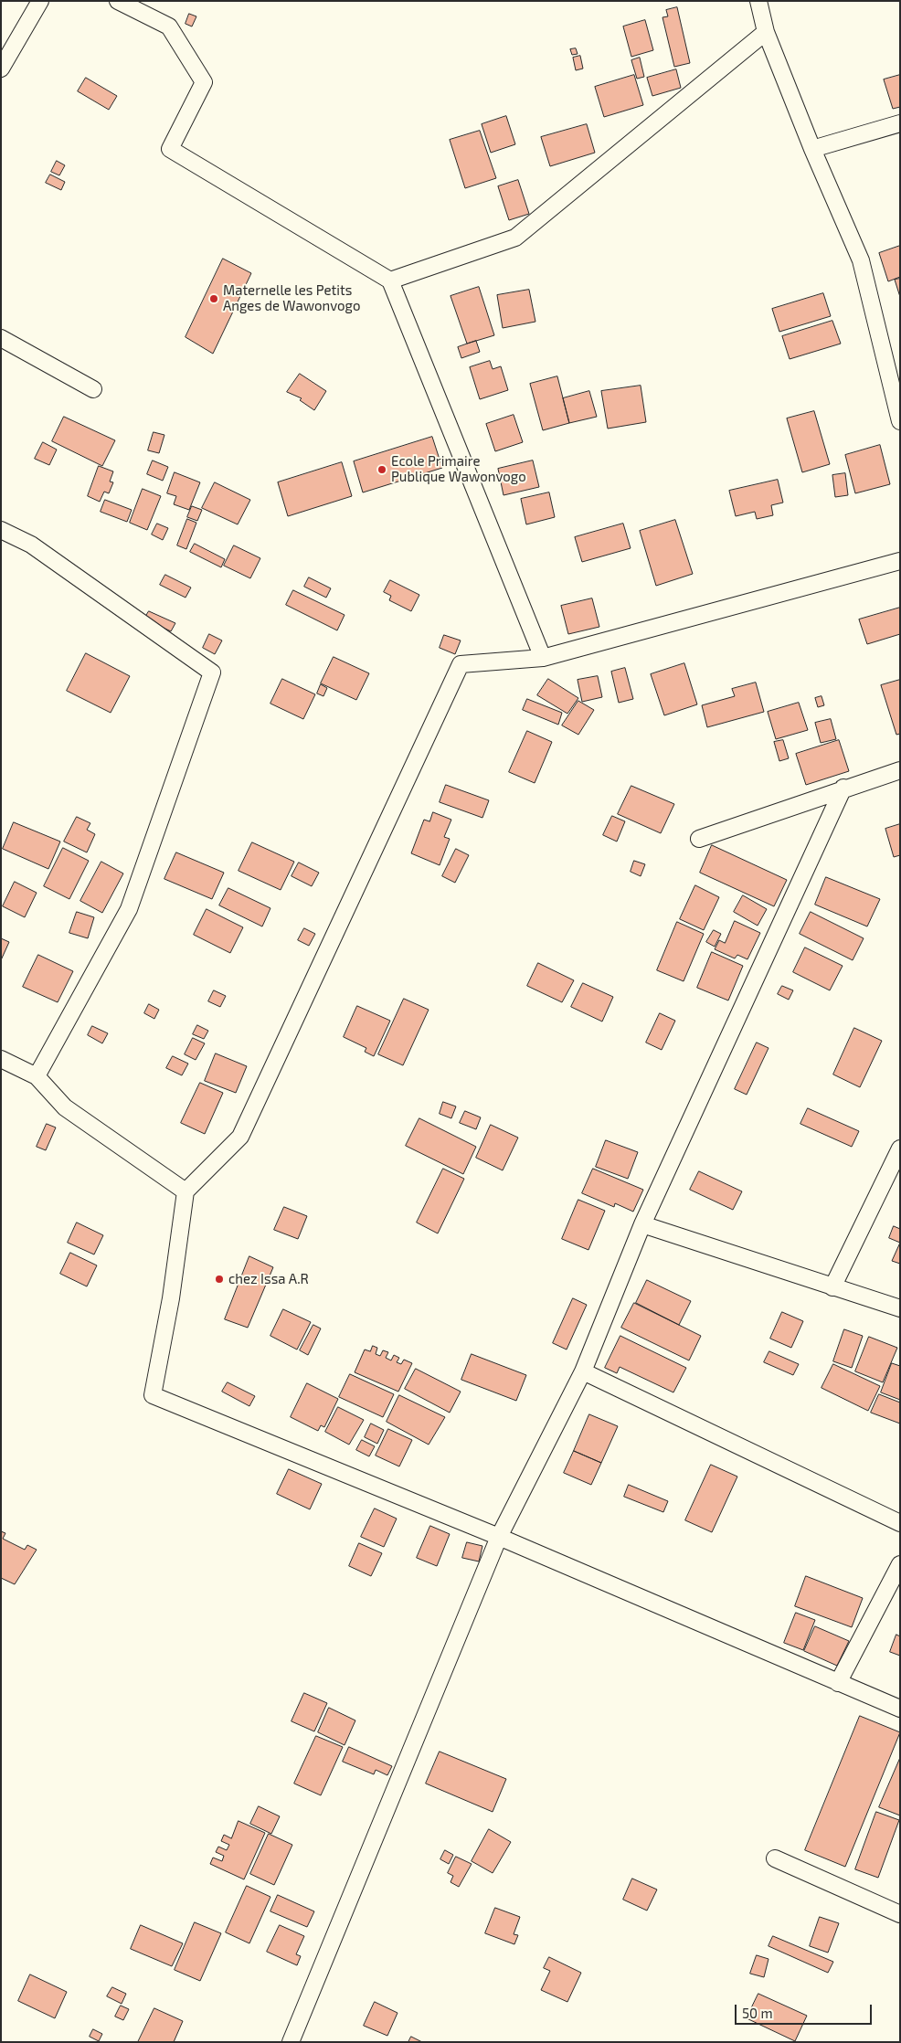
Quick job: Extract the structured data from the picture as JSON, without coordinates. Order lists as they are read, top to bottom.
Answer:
{
  "places": ["Maternelle les Petits Anges de Wawonvogo", "Ecole Primaire Publique Wawonvogo", "chez Issa A.R"],
  "scale_bar": "50 m"
}
